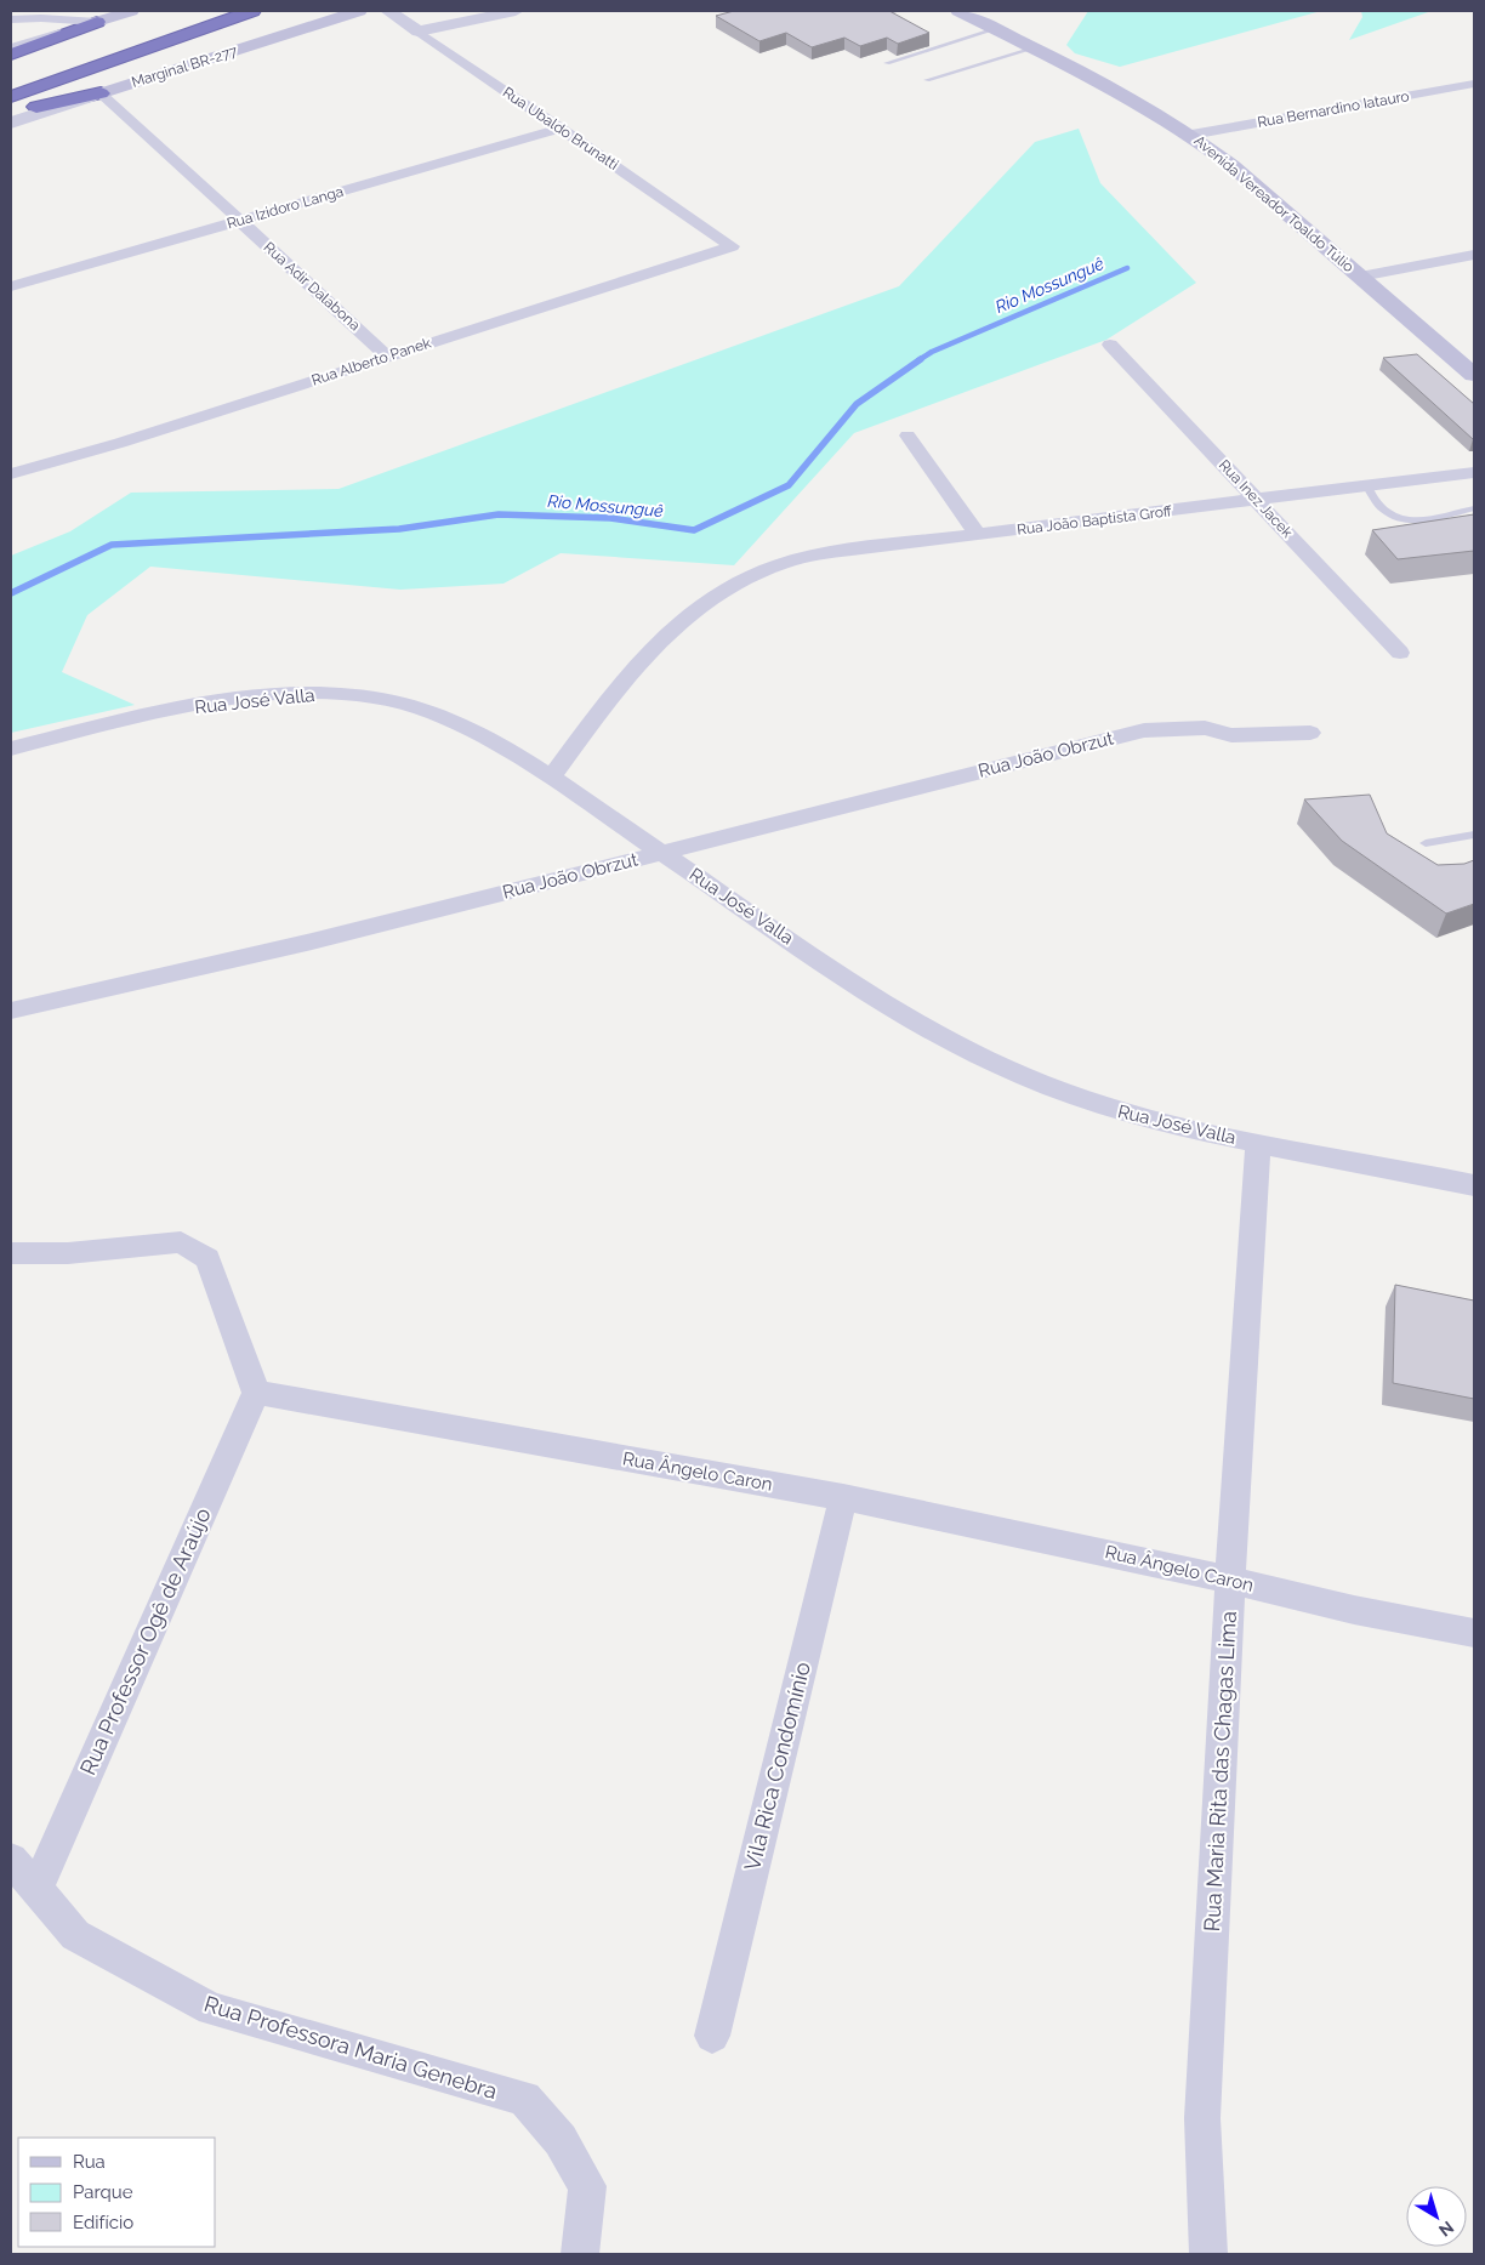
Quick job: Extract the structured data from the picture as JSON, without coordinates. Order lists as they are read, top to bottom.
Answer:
{
  "streets": {
    "main road": ["Marginal BR-277", "Avenida Vereador Toaldo Túlio"],
    "street": [
      "Rua Bernardino Iatauro",
      "Rua Ubaldo Brunatti",
      "Rua Izidoro Langa",
      "Rua Adir Dalabona",
      "Rua Alberto Panek",
      "Rua Inez Jacek",
      "Rua João Baptista Groff",
      "Rua José Valla",
      "Rua João Obrzut",
      "Rua Ângelo Caron",
      "Rua Professor Ogê de Araújo",
      "Vila Rica Condomínio",
      "Rua Maria Rita das Chagas Lima",
      "Rua Professora Maria Genebra"
    ]
  },
  "crossings": [
    ["Marginal BR-277", "Rua Adir Dalabona"],
    ["Rua Bernardino Iatauro", "Avenida Vereador Toaldo Túlio"],
    ["Rua Ubaldo Brunatti", "Rua Izidoro Langa"],
    ["Rua Ubaldo Brunatti", "Rua Alberto Panek"],
    ["Rua Izidoro Langa", "Rua Adir Dalabona"],
    ["Rua Adir Dalabona", "Rua Alberto Panek"],
    ["Rua Inez Jacek", "Rua João Baptista Groff"],
    ["Rua João Baptista Groff", "Rua José Valla"],
    ["Rua José Valla", "Rua João Obrzut"],
    ["Rua José Valla", "Rua Maria Rita das Chagas Lima"],
    ["Rua Ângelo Caron", "Rua Professor Ogê de Araújo"],
    ["Rua Ângelo Caron", "Vila Rica Condomínio"],
    ["Rua Ângelo Caron", "Rua Maria Rita das Chagas Lima"],
    ["Rua Professor Ogê de Araújo", "Rua Professora Maria Genebra"]
  ],
  "water": ["Rio Mossunguê"],
  "legend": ["Rua", "Parque", "Edifício"],
  "north": "bottom right"
}
